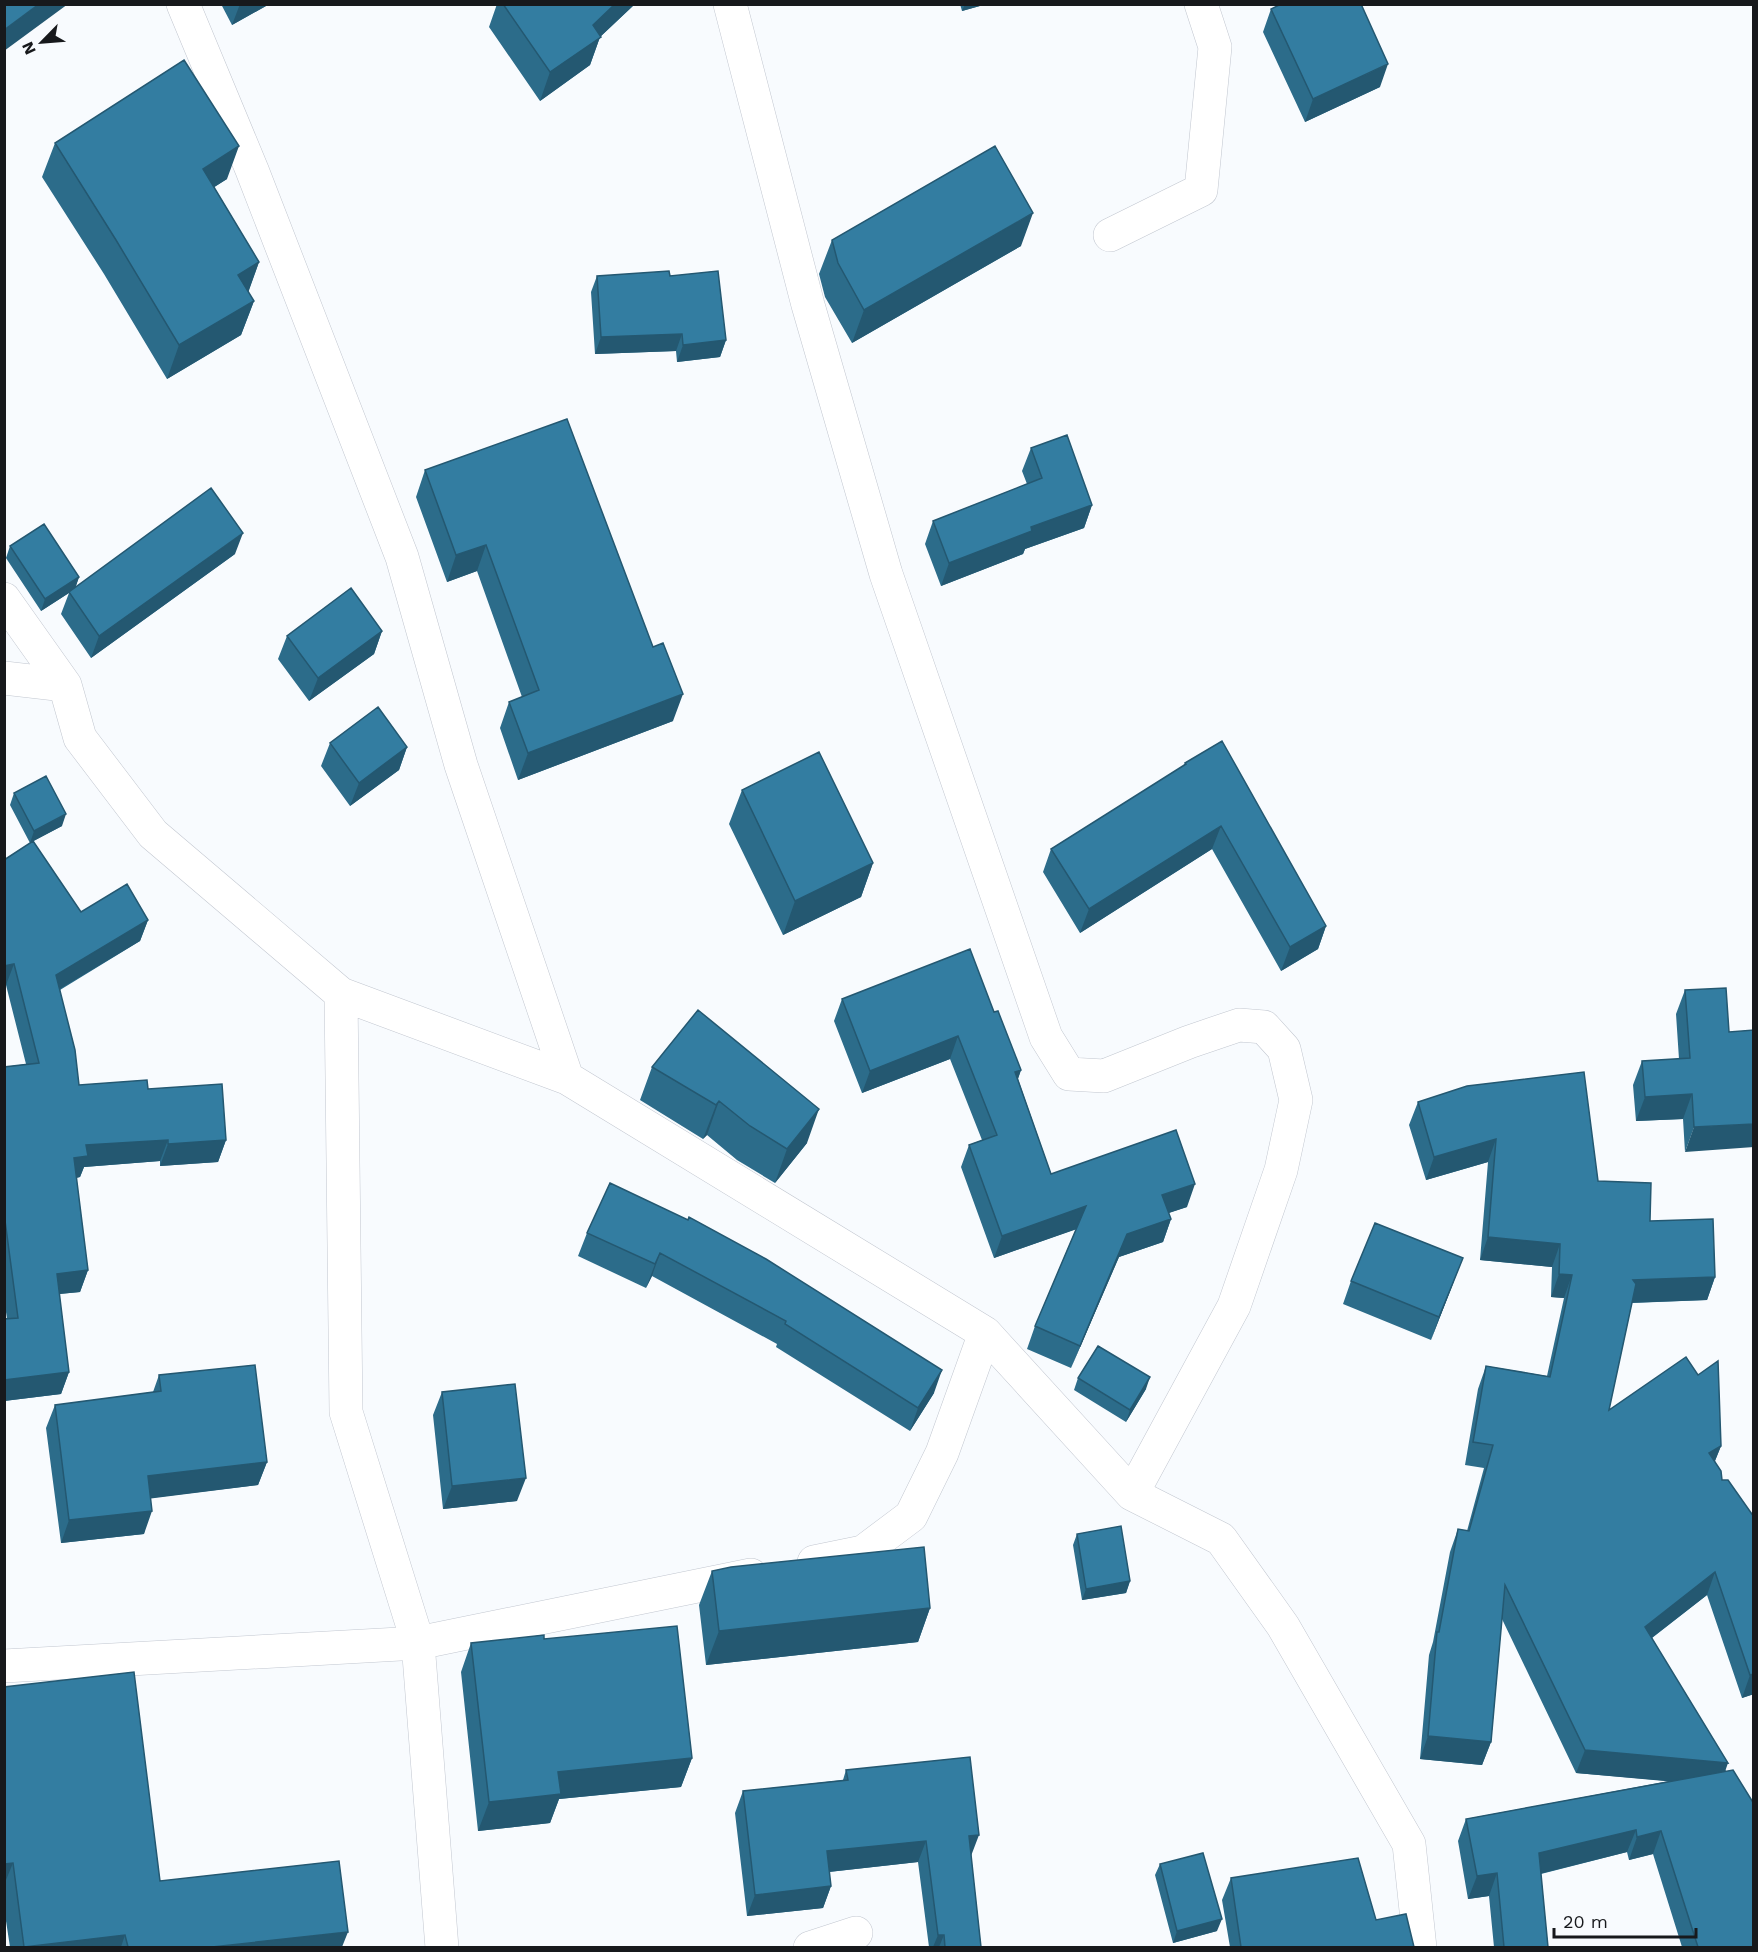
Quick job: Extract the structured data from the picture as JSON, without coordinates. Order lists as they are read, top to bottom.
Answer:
{
  "scale_bar": "20 m",
  "north": "bottom left"
}
